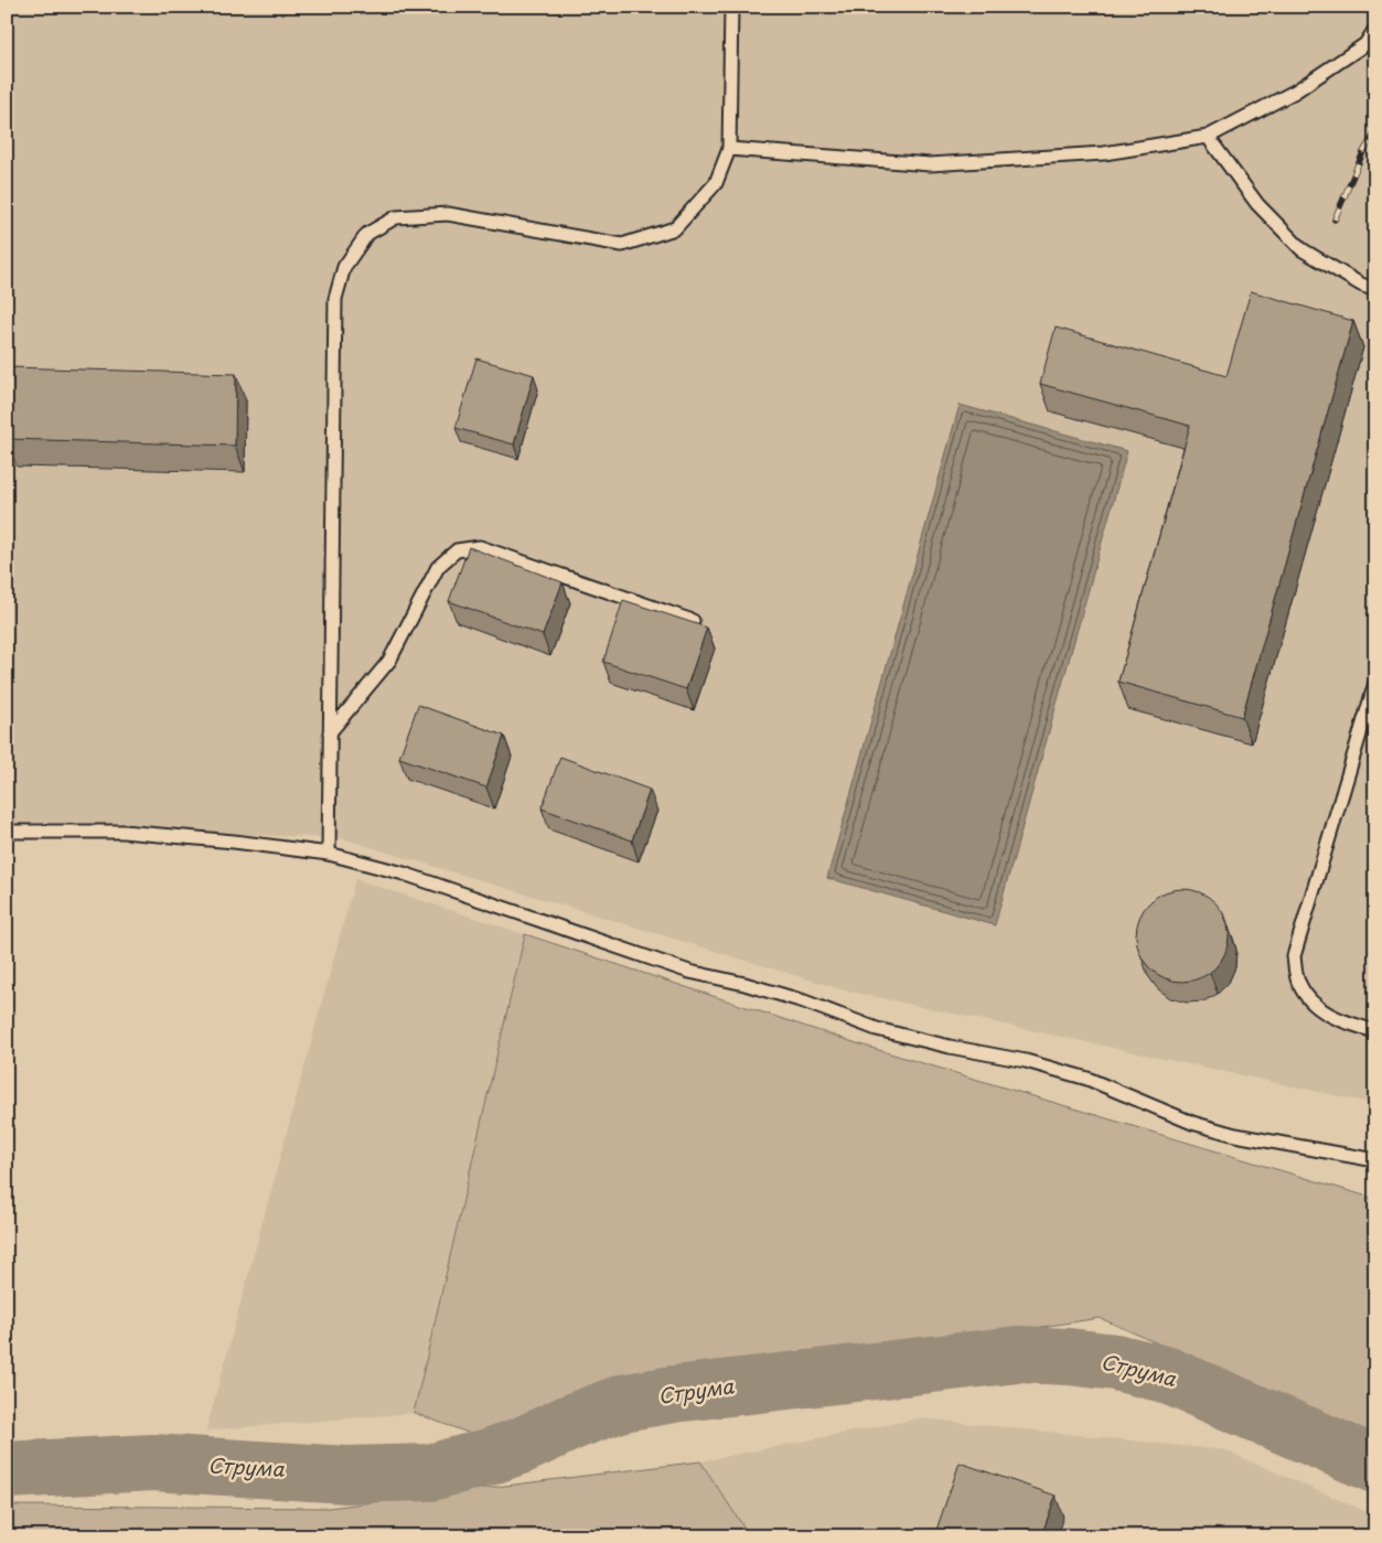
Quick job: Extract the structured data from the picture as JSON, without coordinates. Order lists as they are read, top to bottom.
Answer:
{
  "water": ["Струма"]
}
